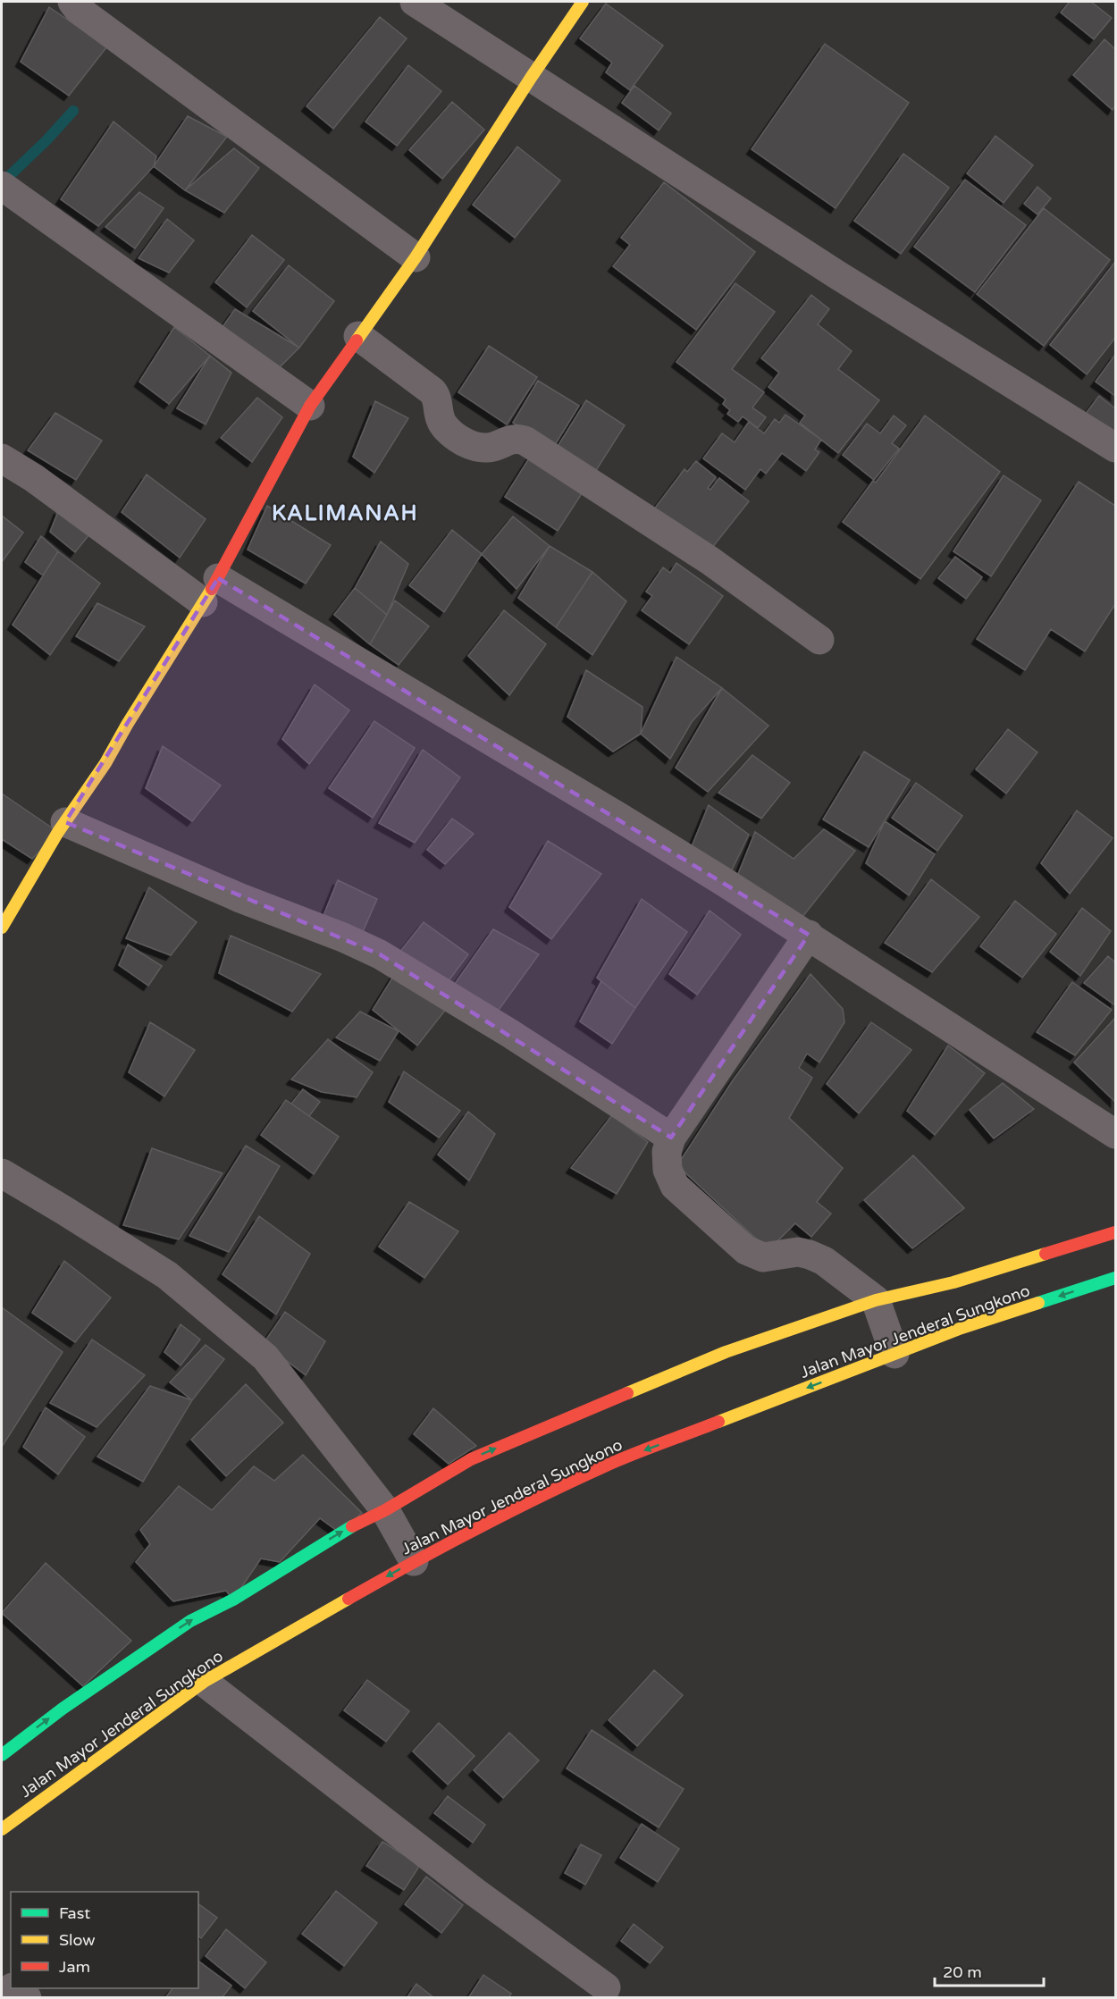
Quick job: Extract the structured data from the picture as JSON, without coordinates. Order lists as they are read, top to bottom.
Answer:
{
  "streets": {
    "main road": ["Jalan Mayor Jenderal Sungkono"]
  },
  "districts": ["KALIMANAH"],
  "legend": ["Fast", "Slow", "Jam"],
  "scale_bar": "20 m"
}
